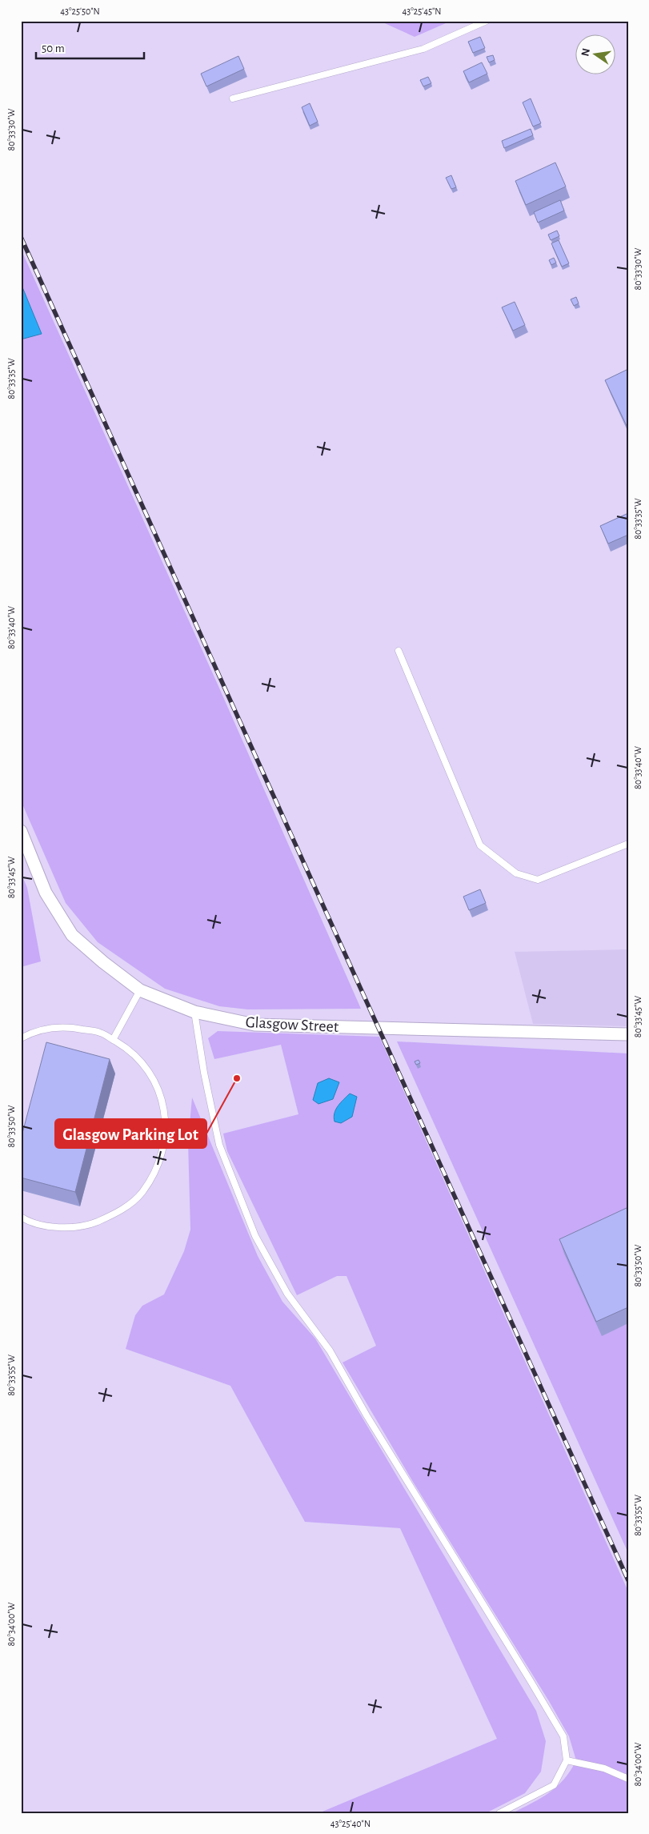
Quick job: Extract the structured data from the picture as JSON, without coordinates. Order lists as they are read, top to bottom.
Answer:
{
  "streets": {
    "street": ["Glasgow Street"]
  },
  "places": ["Glasgow Parking Lot"],
  "scale_bar": "50 m",
  "north": "left",
  "coordinates": [
    "43°25'50\"N",
    "43°25'45\"N",
    "80°33'30\"W",
    "80°33'35\"W",
    "80°33'40\"W",
    "80°33'45\"W",
    "80°33'50\"W",
    "80°33'55\"W",
    "80°34'00\"W",
    "43°25'40\"N"
  ]
}
